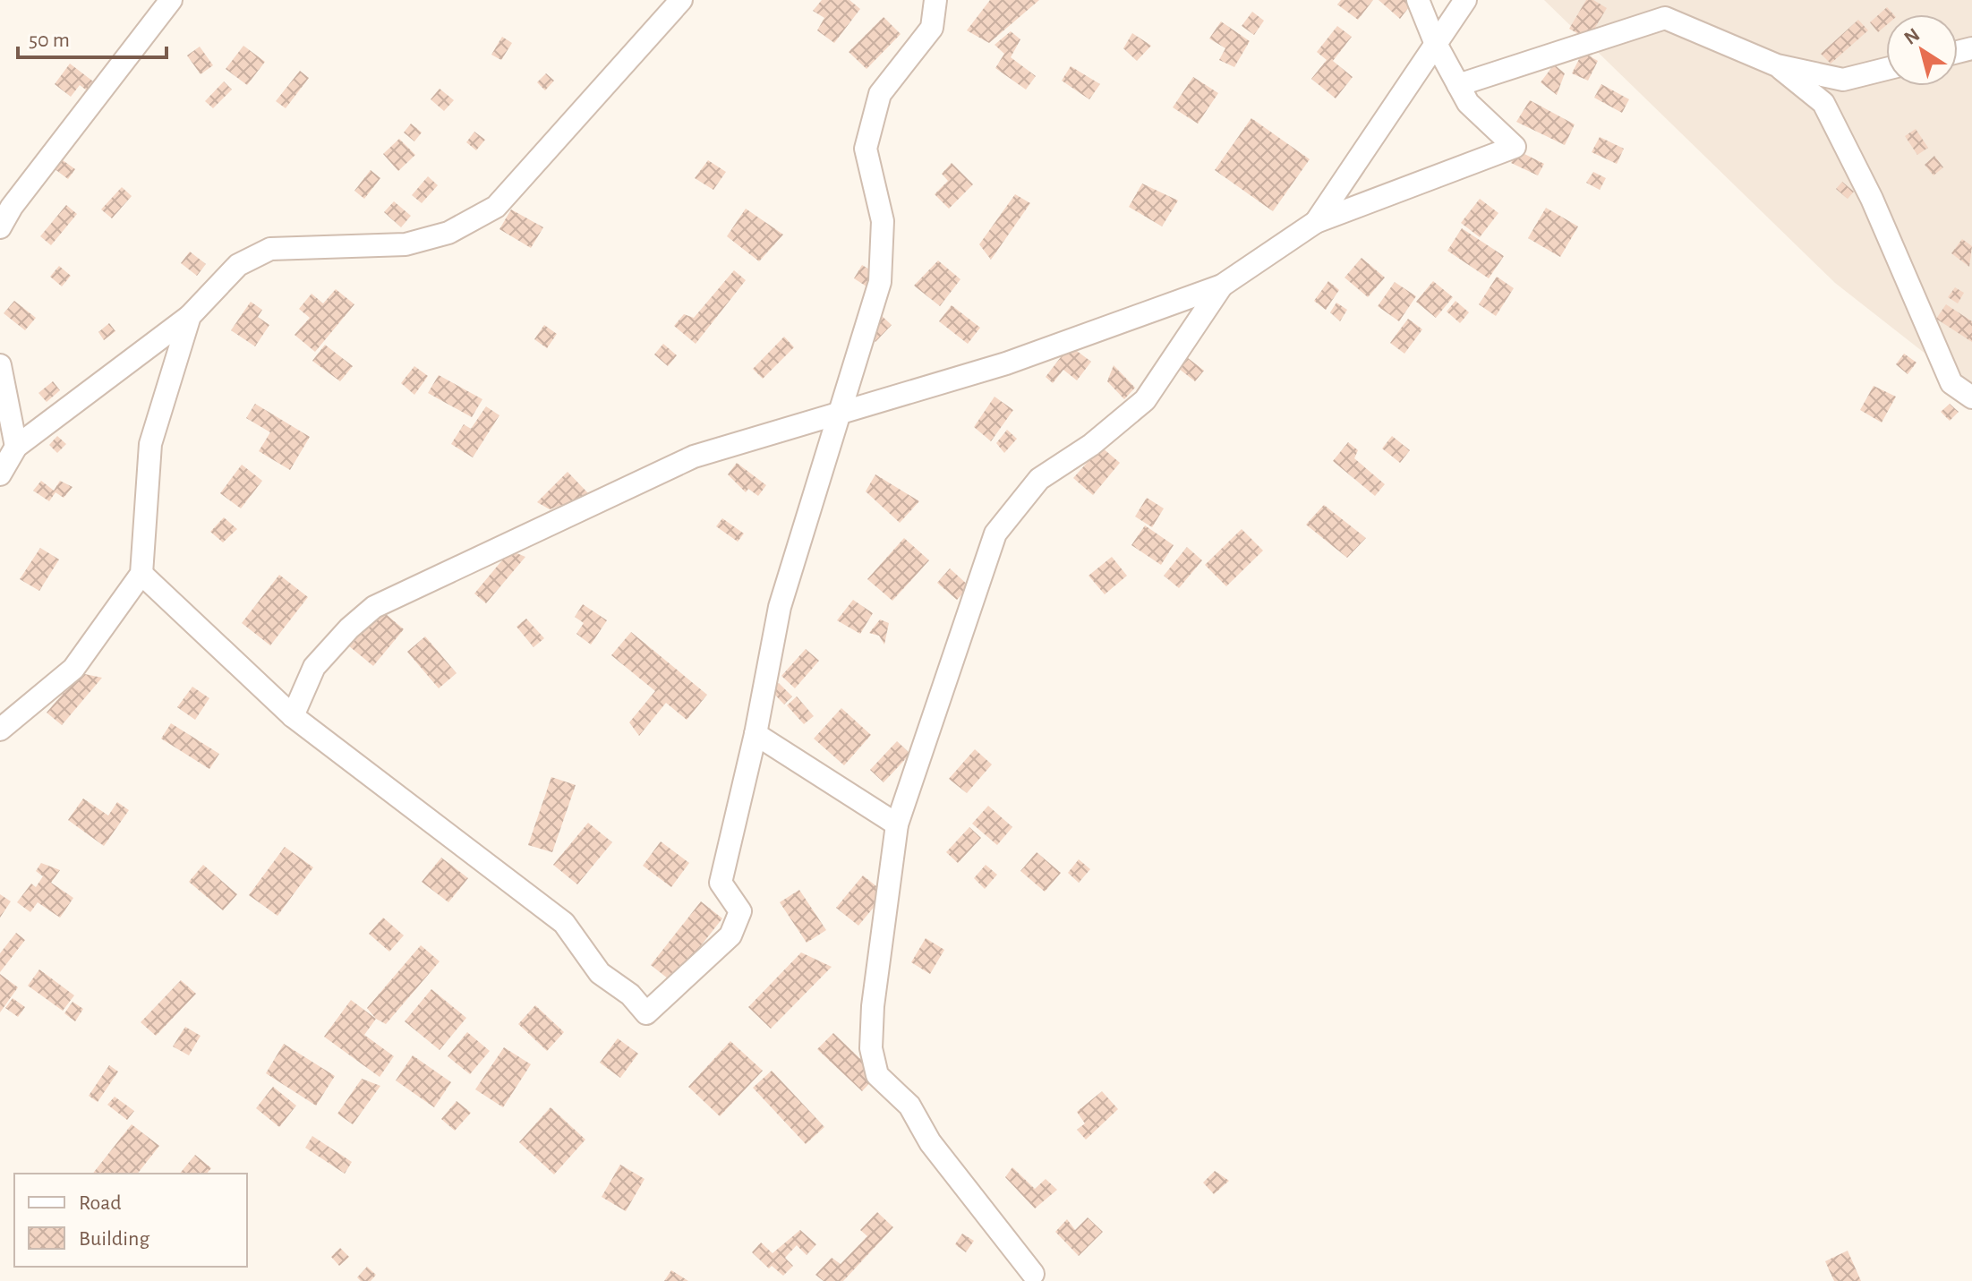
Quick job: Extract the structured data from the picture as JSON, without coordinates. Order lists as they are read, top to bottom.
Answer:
{
  "legend": ["Road", "Building"],
  "scale_bar": "50 m",
  "north": "top left"
}
